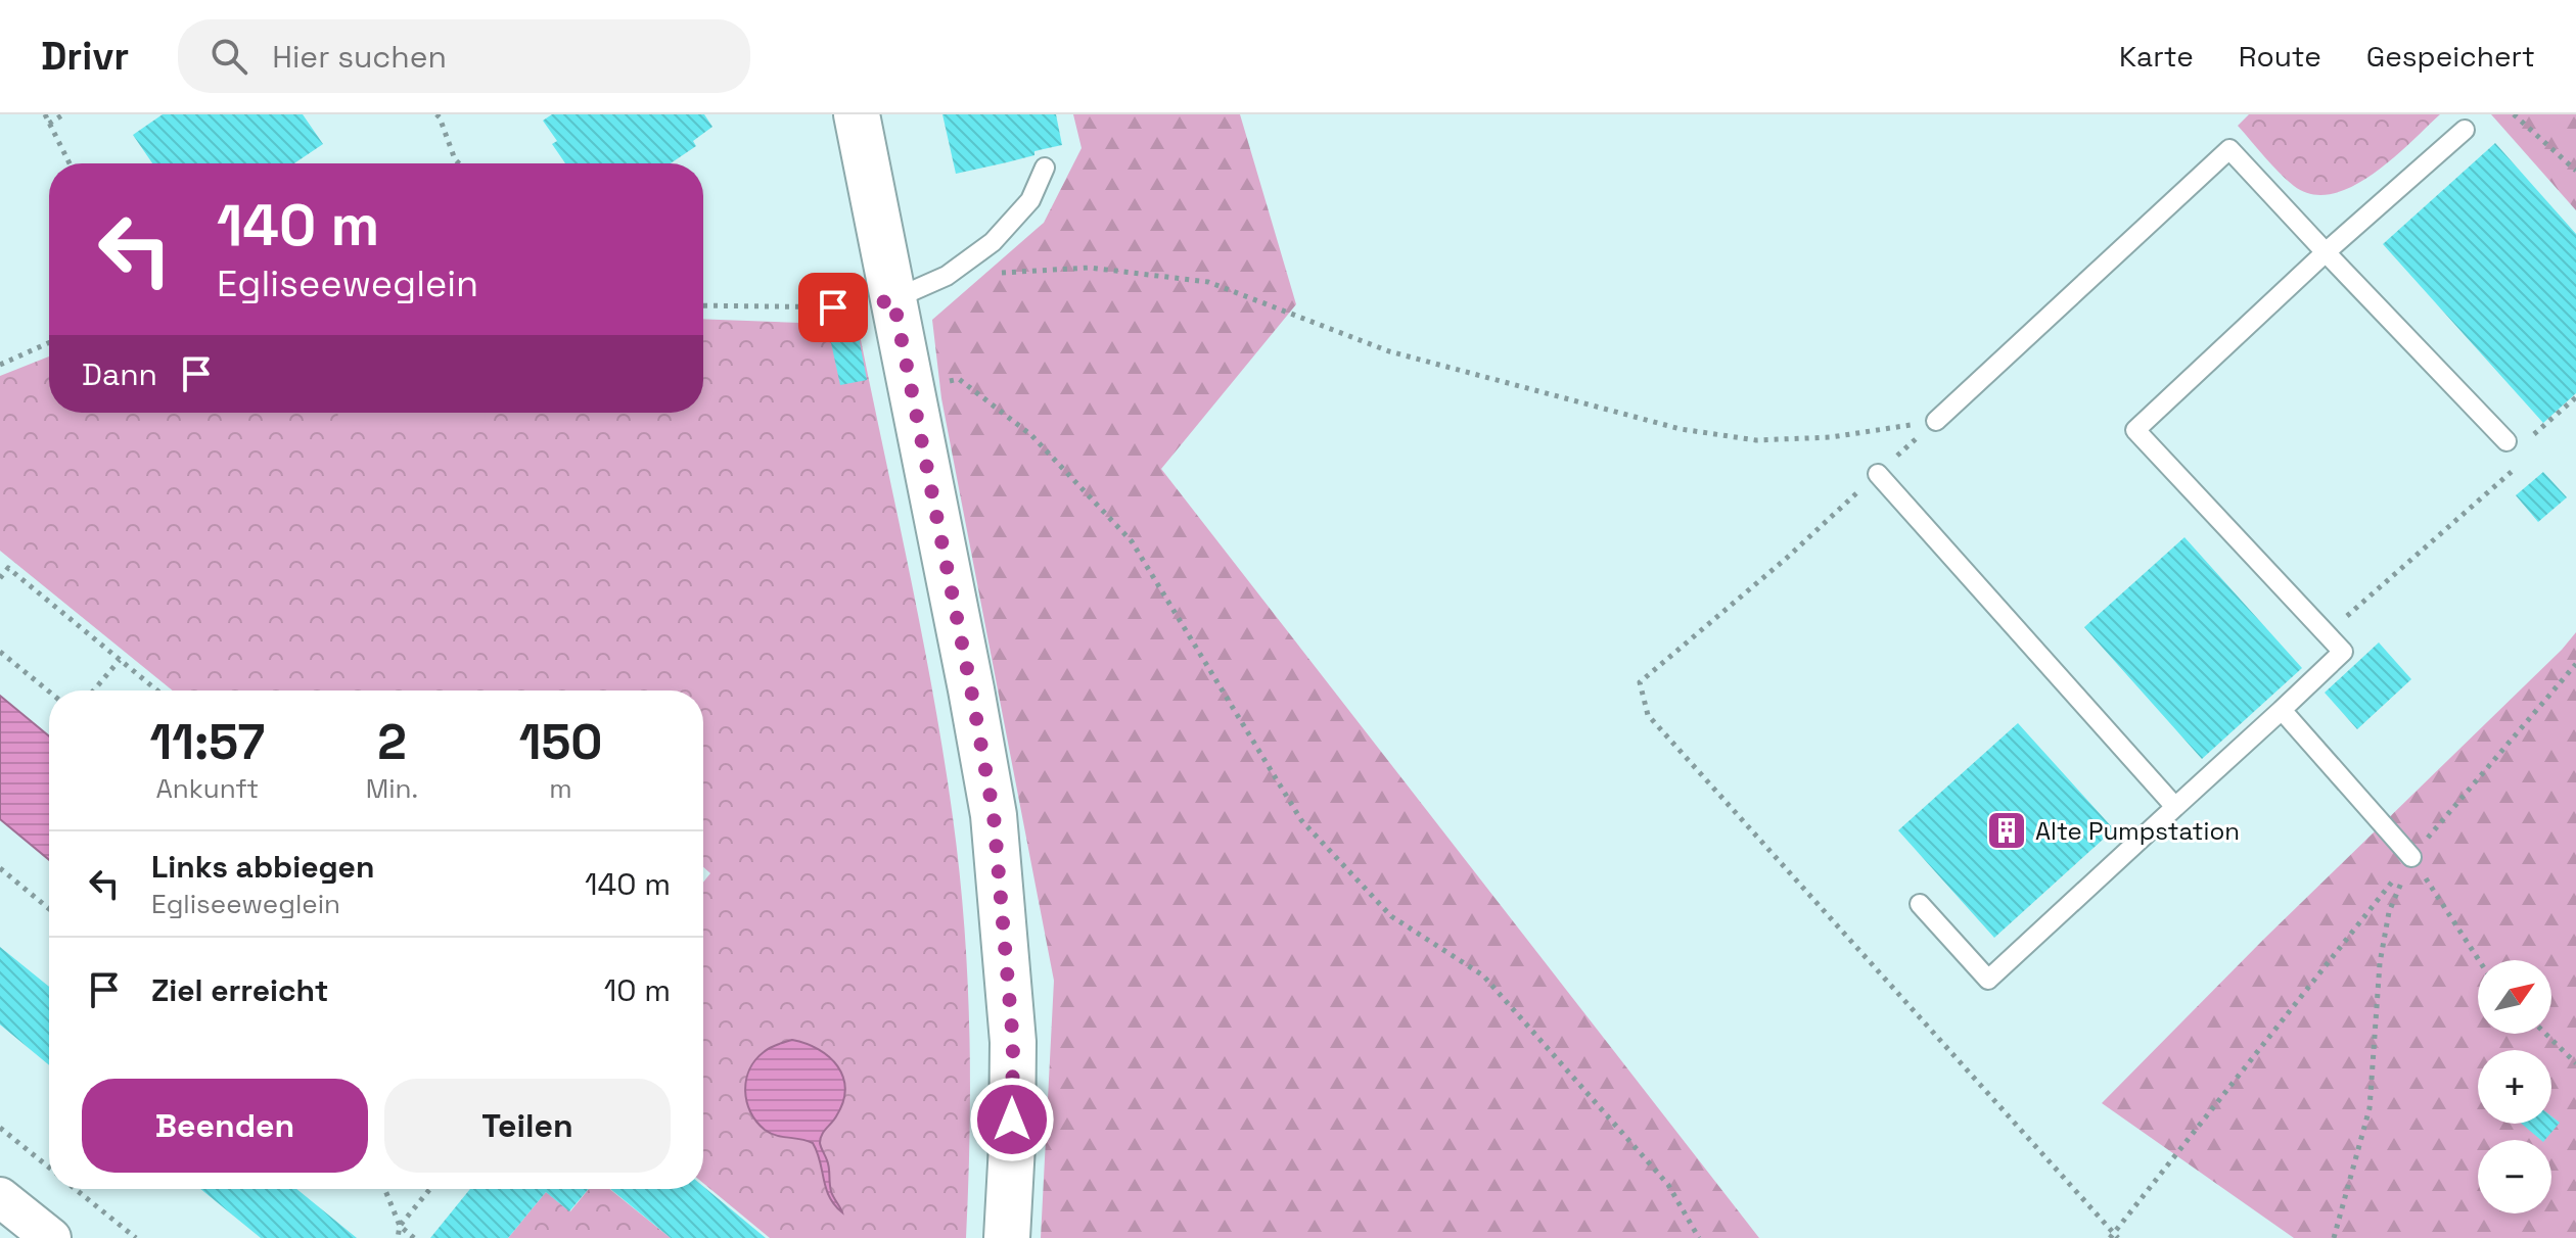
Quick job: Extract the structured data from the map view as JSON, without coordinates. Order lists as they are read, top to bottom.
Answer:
{
  "places": {
    "building": ["Alte Pumpstation"]
  },
  "north": "top right",
  "page": {
    "header": "Drivr",
    "search": "Hier suchen",
    "nav": ["Karte", "Route", "Gespeichert"],
    "turn": ["140 m", "Egliseeweglein"],
    "then": "Dann",
    "eta": [
      "11:57",
      "Ankunft",
      "2",
      "Min.",
      "150",
      "m"
    ],
    "list": [
      {
        "name": "Links abbiegen",
        "note": "Egliseeweglein",
        "value": "140 m"
      },
      {
        "name": "Ziel erreicht",
        "value": "10 m"
      }
    ],
    "map_buttons": ["+", "−"],
    "buttons": ["Beenden", "Teilen"]
  }
}
